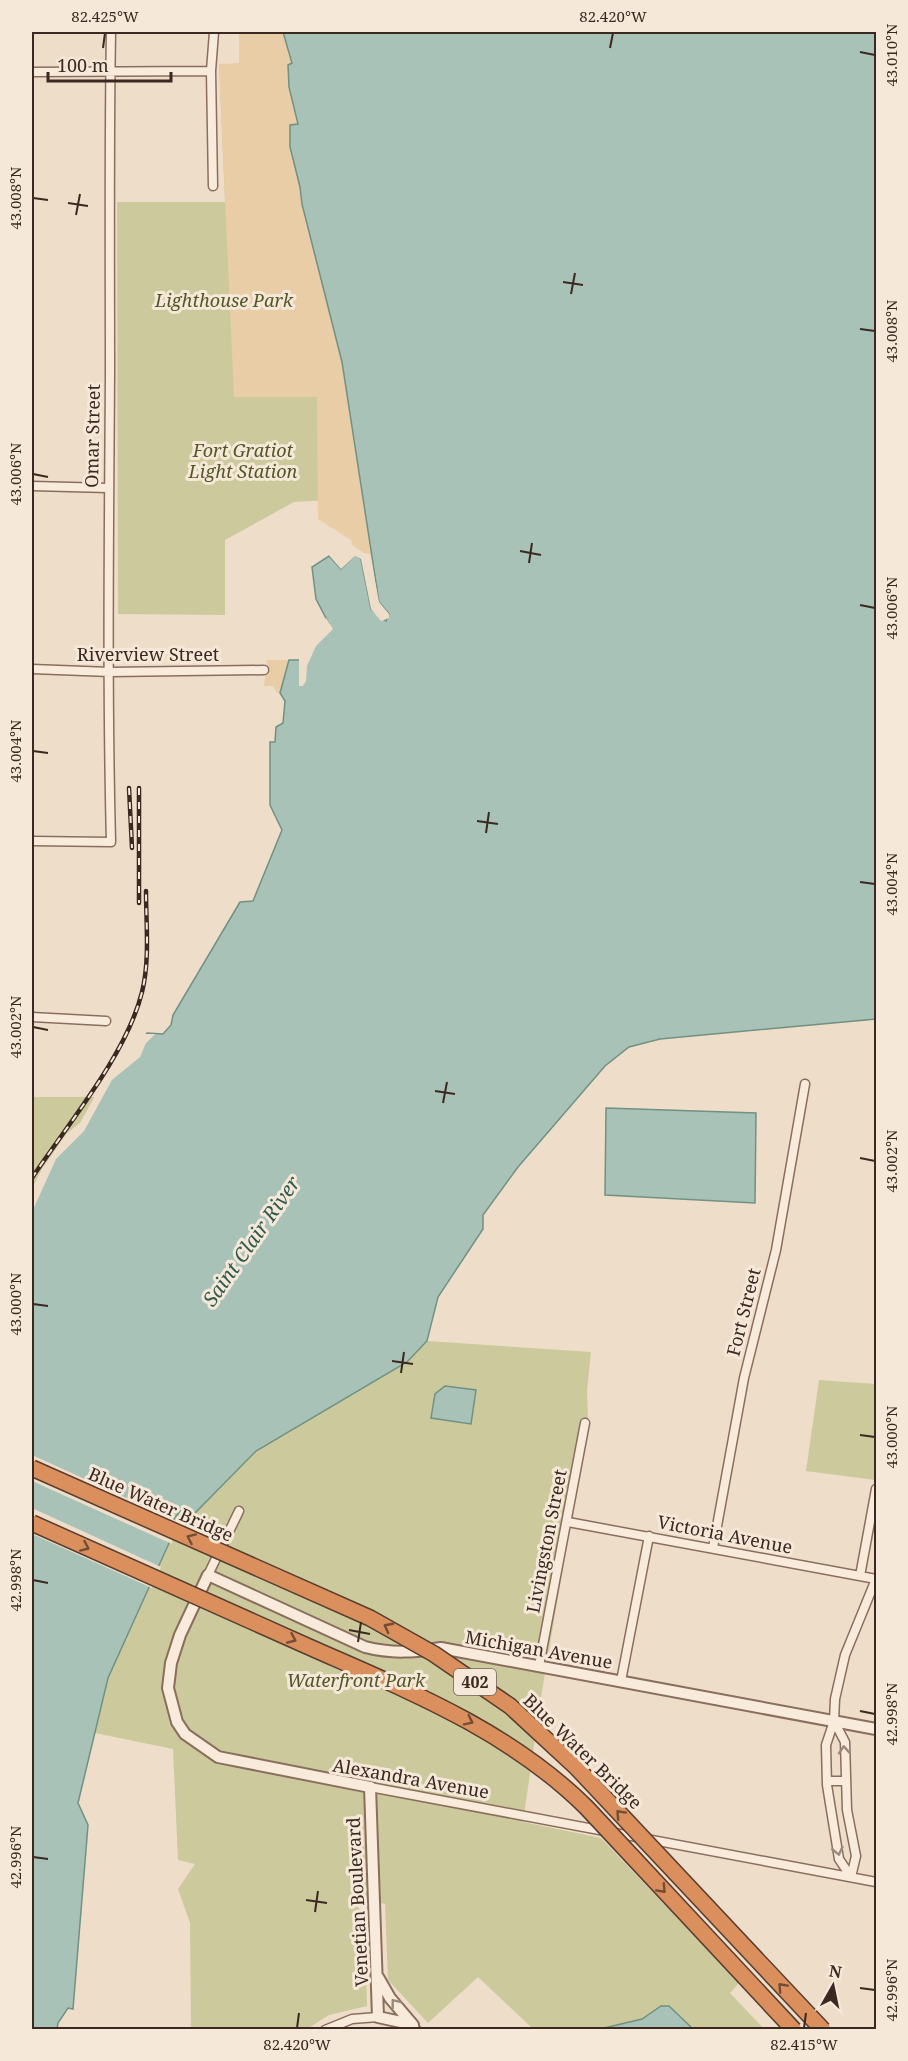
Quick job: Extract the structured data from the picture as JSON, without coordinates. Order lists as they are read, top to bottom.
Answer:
{
  "streets": {
    "highway": ["Blue Water Bridge", "402"],
    "street": [
      "Omar Street",
      "Riverview Street",
      "Fort Street",
      "Victoria Avenue",
      "Livingston Street",
      "Michigan Avenue",
      "Alexandra Avenue",
      "Venetian Boulevard"
    ]
  },
  "crossings": [
    ["Omar Street", "Riverview Street"],
    ["Fort Street", "Victoria Avenue"],
    ["Victoria Avenue", "Livingston Street"],
    ["Livingston Street", "Michigan Avenue"],
    ["Michigan Avenue", "Alexandra Avenue"],
    ["Alexandra Avenue", "Venetian Boulevard"]
  ],
  "water": ["Saint Clair River"],
  "parks": ["Lighthouse Park", "Fort Gratiot Light Station", "Waterfront Park"],
  "scale_bar": "100 m",
  "north": "top",
  "coordinates": [
    "82.425°W",
    "82.420°W",
    "43.010°N",
    "43.008°N",
    "43.006°N",
    "43.004°N",
    "43.002°N",
    "43.000°N",
    "42.998°N",
    "42.996°N",
    "82.415°W"
  ]
}
